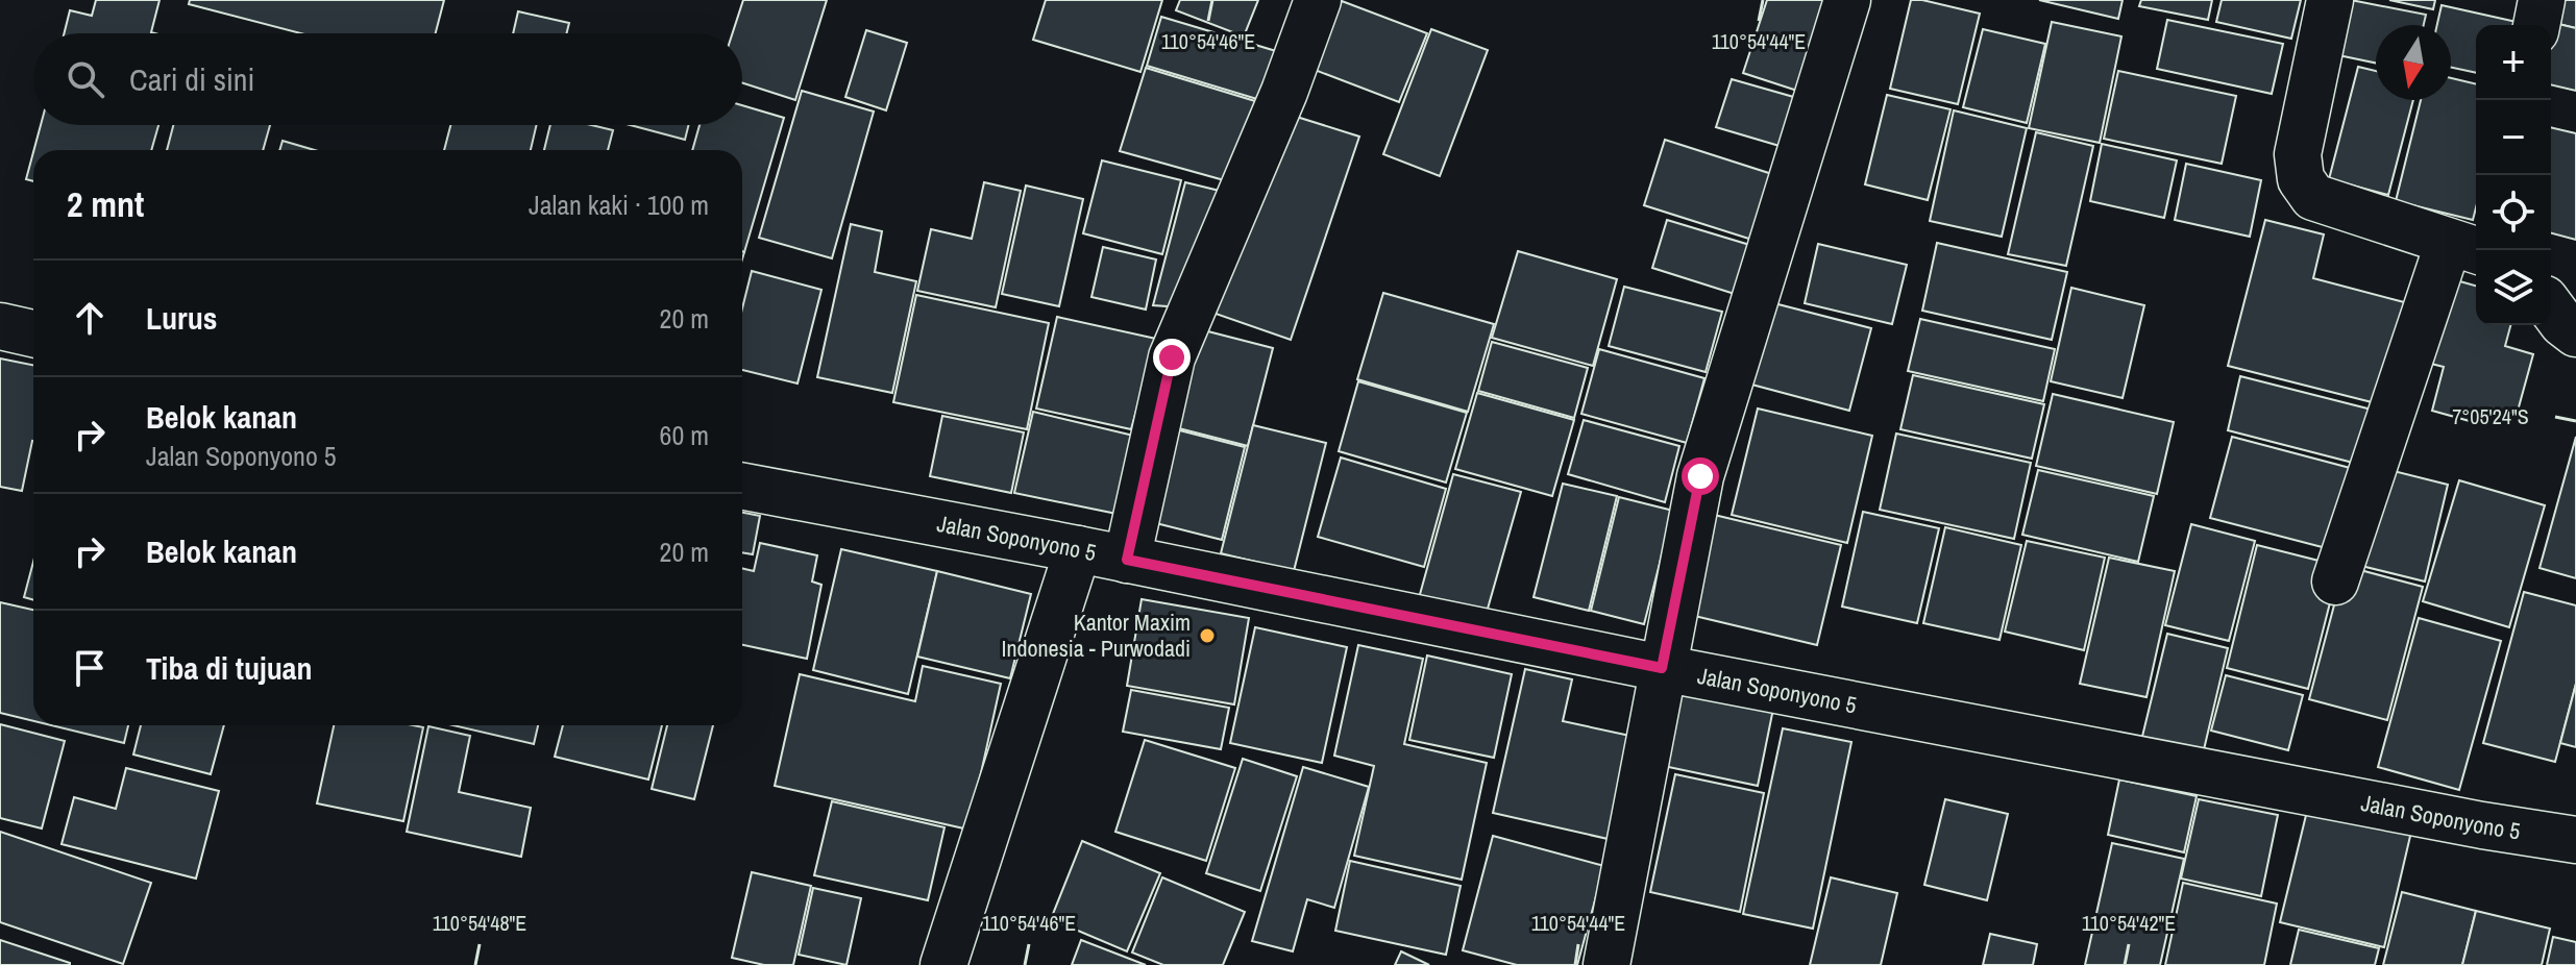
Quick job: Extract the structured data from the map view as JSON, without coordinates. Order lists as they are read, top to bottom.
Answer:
{
  "streets": {
    "street": ["Jalan Soponyono 5"]
  },
  "places": ["Kantor Maxim Indonesia - Purwodadi"],
  "north": "bottom",
  "page": {
    "map_buttons": ["+", "−"],
    "search": "Cari di sini",
    "heading": ["2 mnt", "Jalan kaki · 100 m"],
    "list": [
      ["Lurus", "20 m"],
      ["Belok kanan", "Jalan Soponyono 5", "60 m"],
      ["Belok kanan", "20 m"],
      "Tiba di tujuan"
    ]
  },
  "coordinates": [
    "110°54'46\"E",
    "110°54'44\"E",
    "7°05'24\"S",
    "110°54'48\"E",
    "110°54'42\"E"
  ]
}
